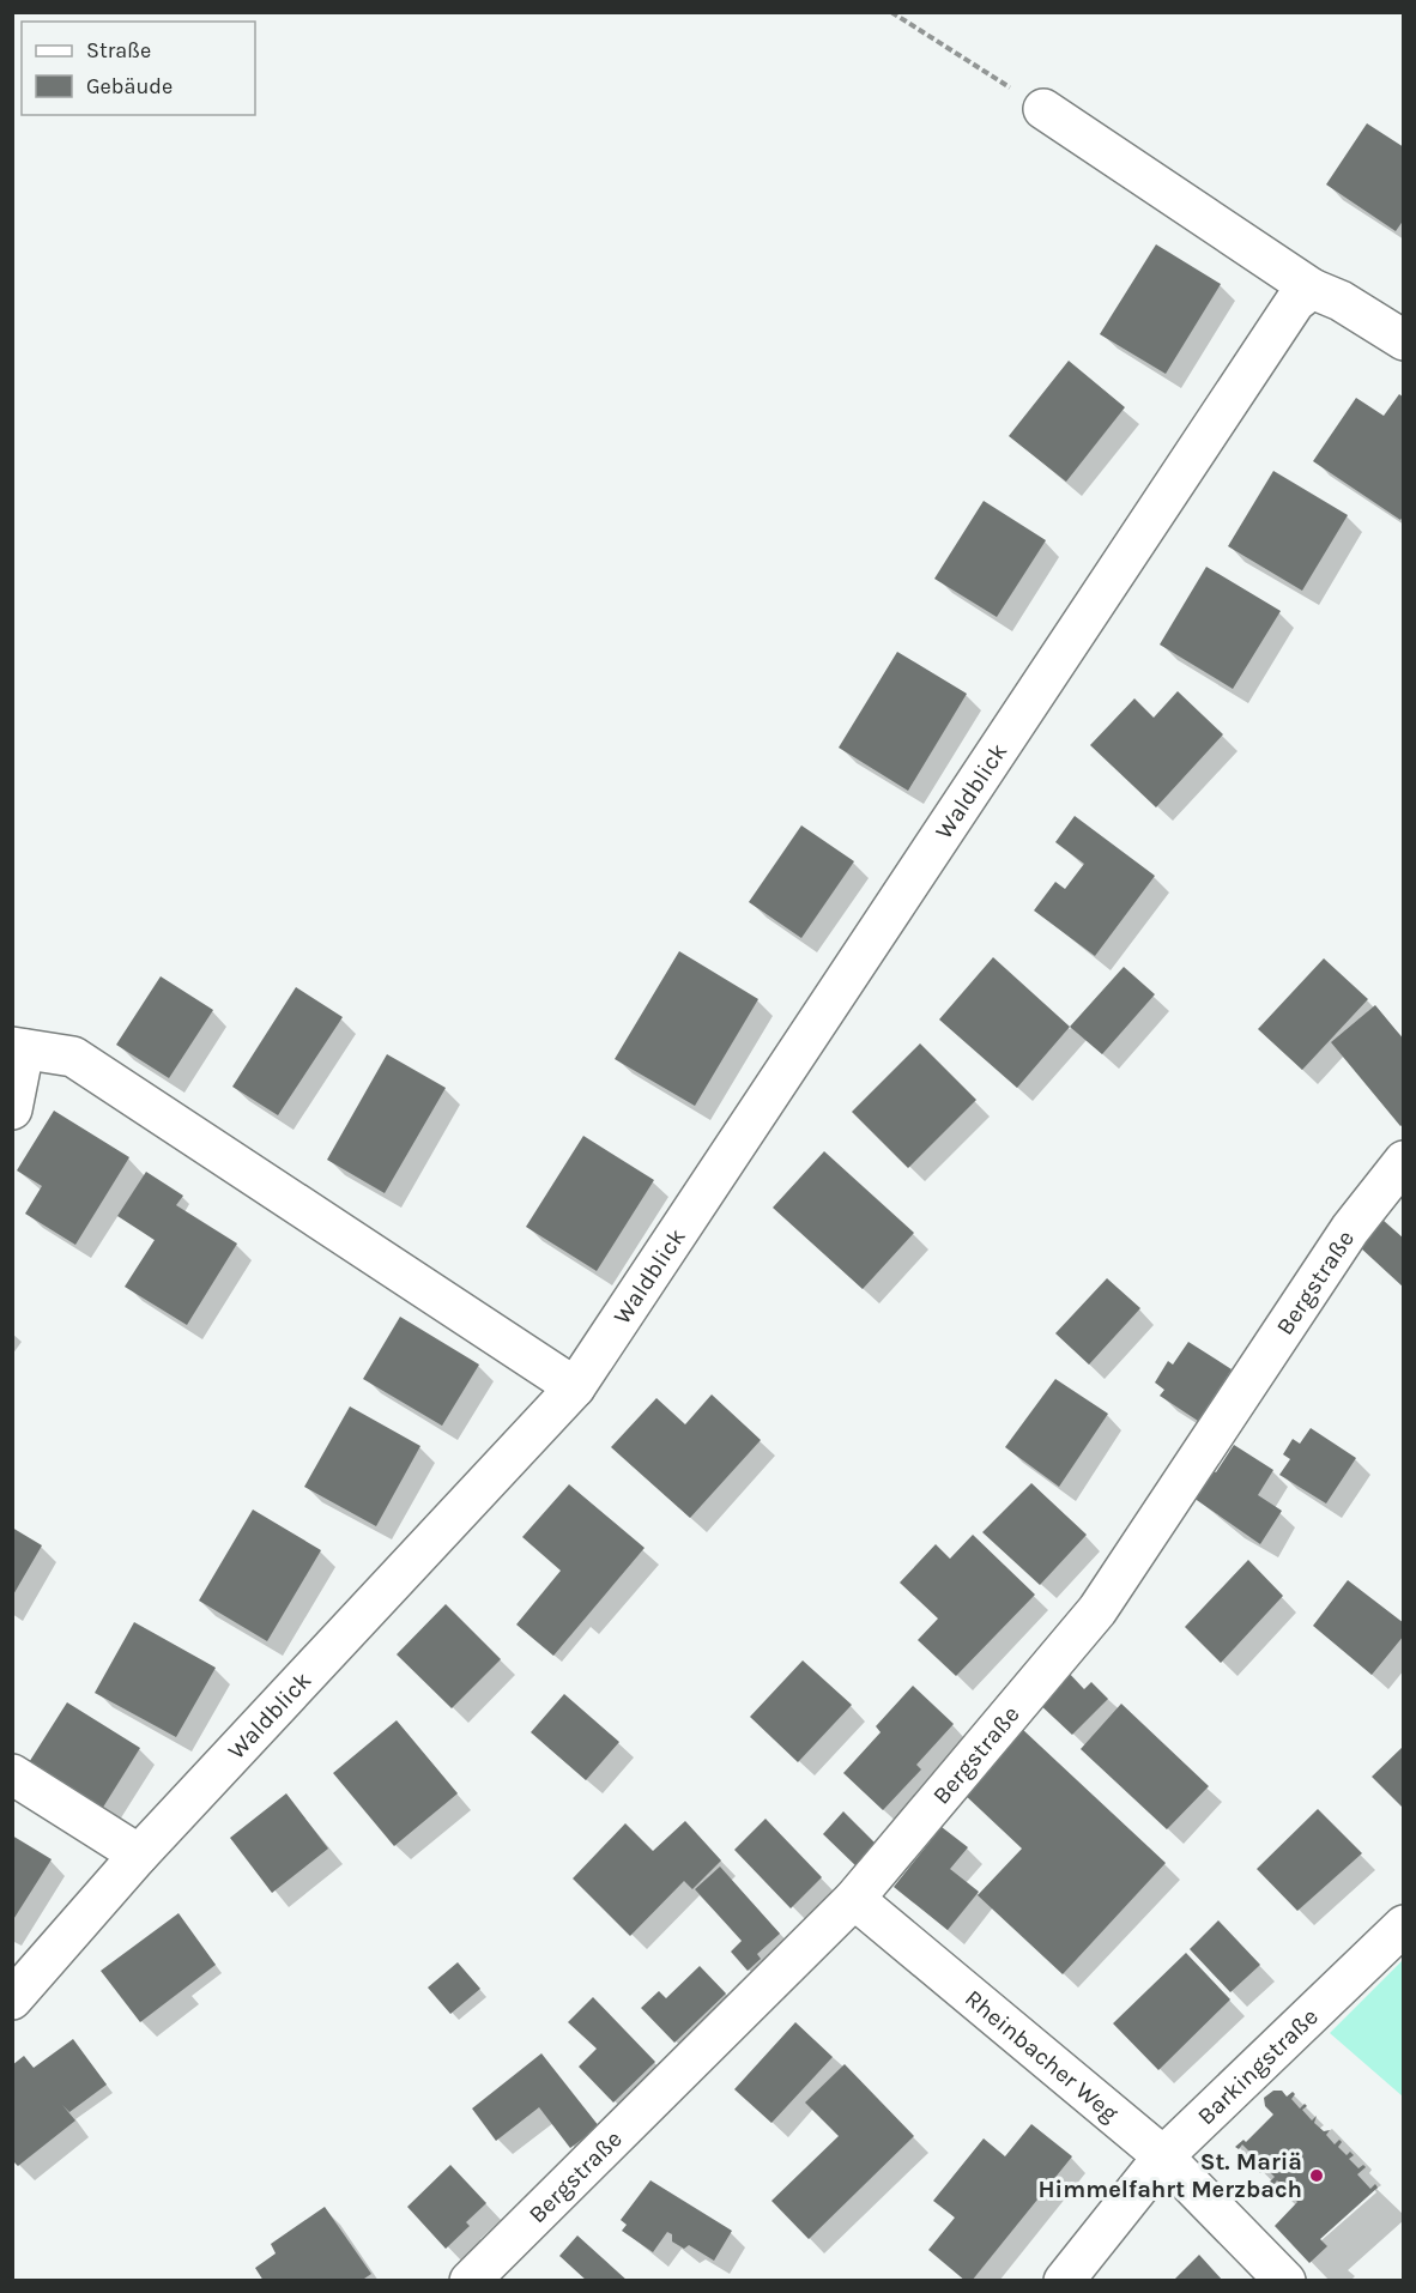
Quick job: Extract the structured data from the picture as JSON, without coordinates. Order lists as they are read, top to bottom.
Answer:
{
  "streets": {
    "street": [
      "Waldblick",
      "Bergstraße",
      "Rheinbacher Weg",
      "Barkingstraße"
    ]
  },
  "crossings": [
    ["Bergstraße", "Rheinbacher Weg"],
    ["Rheinbacher Weg", "Barkingstraße"]
  ],
  "places": ["St. Mariä Himmelfahrt Merzbach"],
  "legend": ["Straße", "Gebäude"]
}
